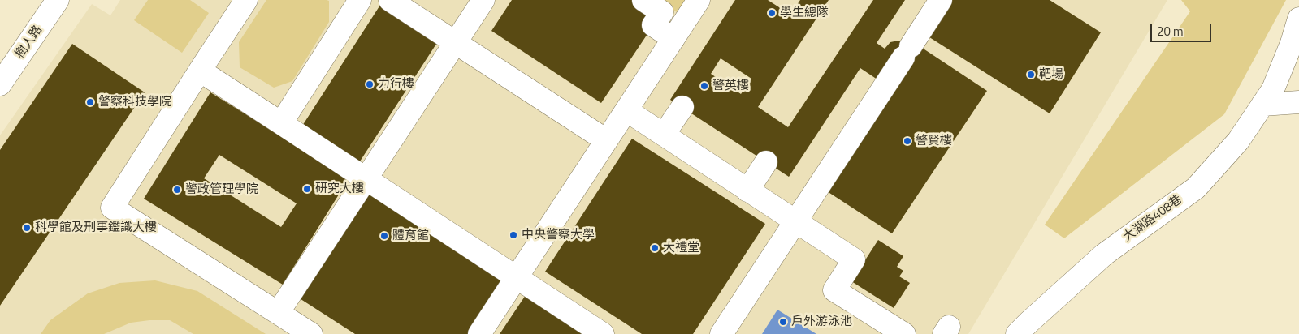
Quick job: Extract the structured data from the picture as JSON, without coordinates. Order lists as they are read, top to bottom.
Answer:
{
  "streets": {
    "street": ["樹人路", "大湖路408巷"]
  },
  "places": [
    "學生總隊",
    "靶場",
    "力行樓",
    "警英樓",
    "警察科技學院",
    "警賢樓",
    "研究大樓",
    "警政管理學院",
    "科學館及刑事鑑識大樓",
    "中央警察大學",
    "體育館",
    "大禮堂",
    "戶外游泳池"
  ],
  "scale_bar": "20 m"
}
